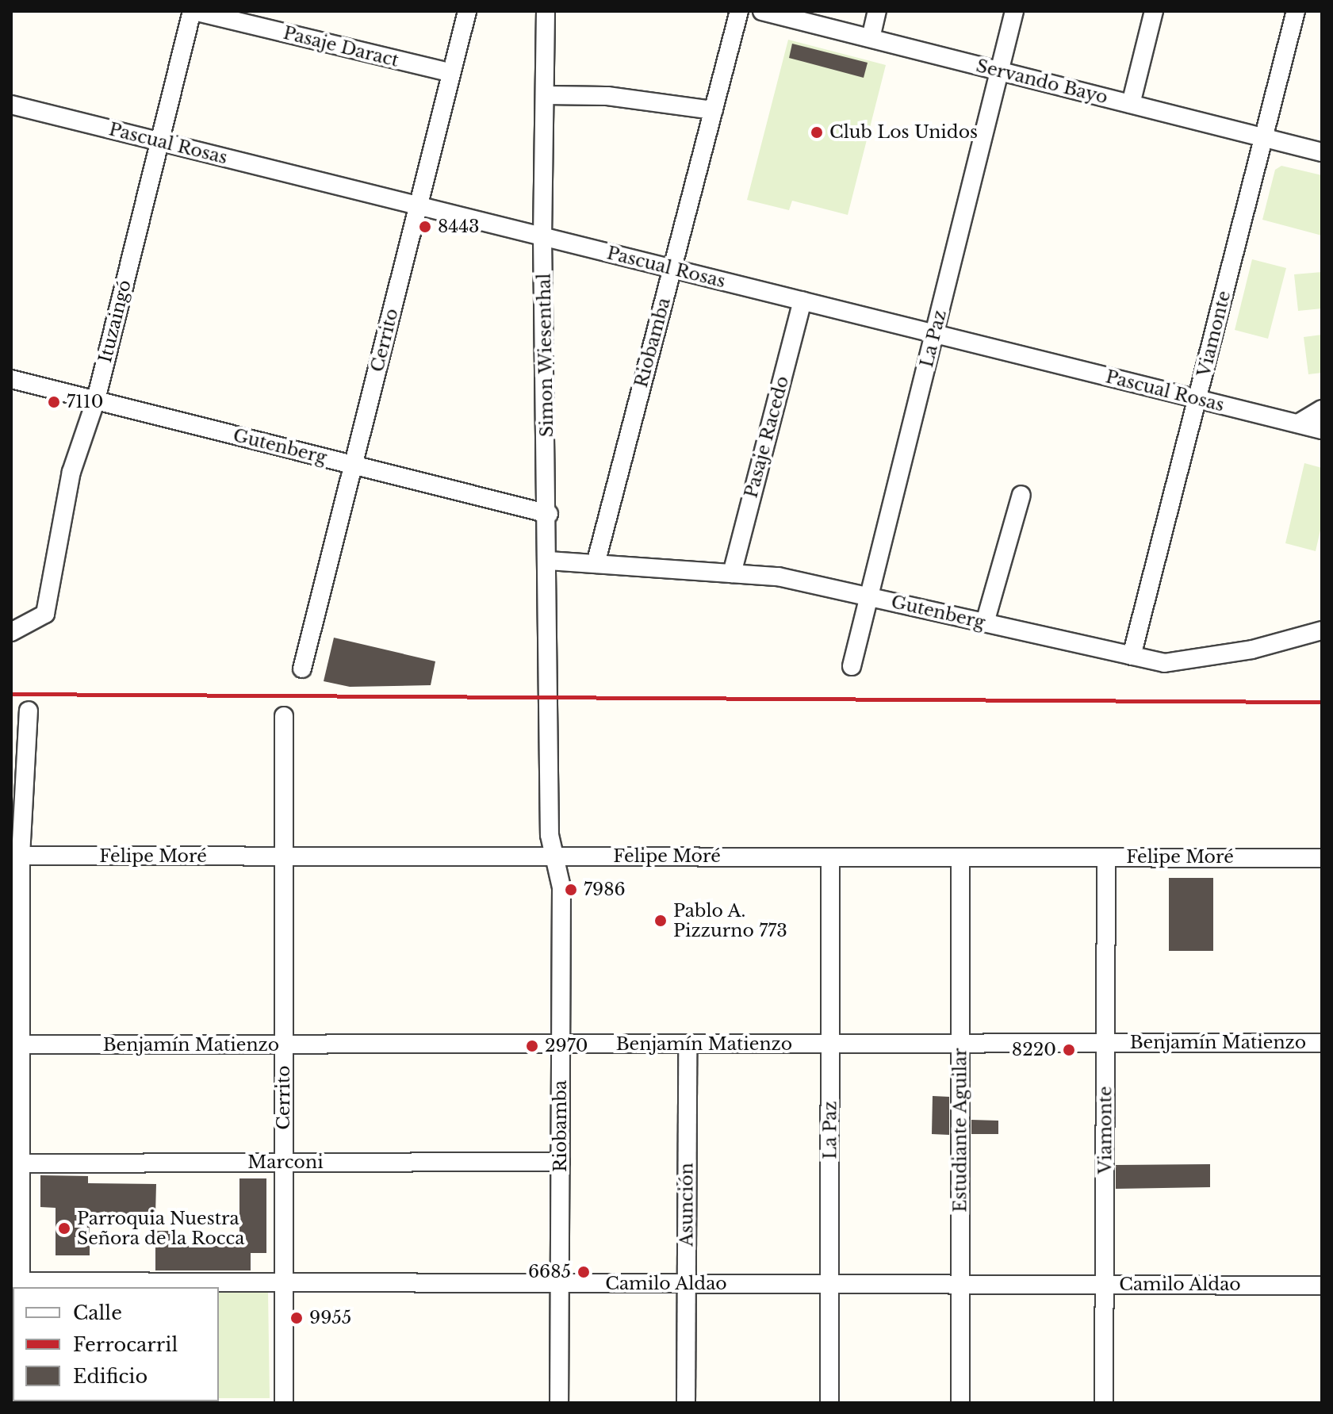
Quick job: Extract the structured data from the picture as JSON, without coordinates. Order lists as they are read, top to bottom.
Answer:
{
  "streets": {
    "street": [
      "Pasaje Daract",
      "Servando Bayo",
      "Pascual Rosas",
      "Ituzaingó",
      "Viamonte",
      "La Paz",
      "Cerrito",
      "Riobamba",
      "Simon Wiesenthal",
      "Pasaje Racedo",
      "Gutenberg",
      "Felipe Moré",
      "Benjamín Matienzo",
      "Estudiante Aguilar",
      "Marconi",
      "Asunción",
      "Camilo Aldao"
    ]
  },
  "crossings": [
    ["Pasaje Daract", "Ituzaingó"],
    ["Pasaje Daract", "Cerrito"],
    ["Servando Bayo", "Viamonte"],
    ["Servando Bayo", "La Paz"],
    ["Pascual Rosas", "Ituzaingó"],
    ["Pascual Rosas", "Viamonte"],
    ["Pascual Rosas", "La Paz"],
    ["Pascual Rosas", "Cerrito"],
    ["Pascual Rosas", "Riobamba"],
    ["Pascual Rosas", "Simon Wiesenthal"],
    ["Pascual Rosas", "Pasaje Racedo"],
    ["Ituzaingó", "Gutenberg"],
    ["Viamonte", "Gutenberg"],
    ["Viamonte", "Felipe Moré"],
    ["Viamonte", "Benjamín Matienzo"],
    ["Viamonte", "Camilo Aldao"],
    ["La Paz", "Gutenberg"],
    ["La Paz", "Felipe Moré"],
    ["La Paz", "Benjamín Matienzo"],
    ["La Paz", "Camilo Aldao"],
    ["Cerrito", "Gutenberg"],
    ["Cerrito", "Felipe Moré"],
    ["Cerrito", "Benjamín Matienzo"],
    ["Cerrito", "Marconi"],
    ["Cerrito", "Camilo Aldao"],
    ["Riobamba", "Simon Wiesenthal"],
    ["Riobamba", "Gutenberg"],
    ["Riobamba", "Felipe Moré"],
    ["Riobamba", "Benjamín Matienzo"],
    ["Riobamba", "Marconi"],
    ["Riobamba", "Camilo Aldao"],
    ["Simon Wiesenthal", "Gutenberg"],
    ["Pasaje Racedo", "Gutenberg"],
    ["Felipe Moré", "Estudiante Aguilar"],
    ["Benjamín Matienzo", "Estudiante Aguilar"],
    ["Benjamín Matienzo", "Asunción"],
    ["Estudiante Aguilar", "Camilo Aldao"],
    ["Asunción", "Camilo Aldao"]
  ],
  "places": [
    "Club Los Unidos",
    "8443",
    "7110",
    "7986",
    "Pablo A. Pizzurno 773",
    "2970",
    "8220",
    "Parroquia Nuestra Señora de la Rocca",
    "6685",
    "9955"
  ],
  "legend": ["Calle", "Ferrocarril", "Edificio"]
}
